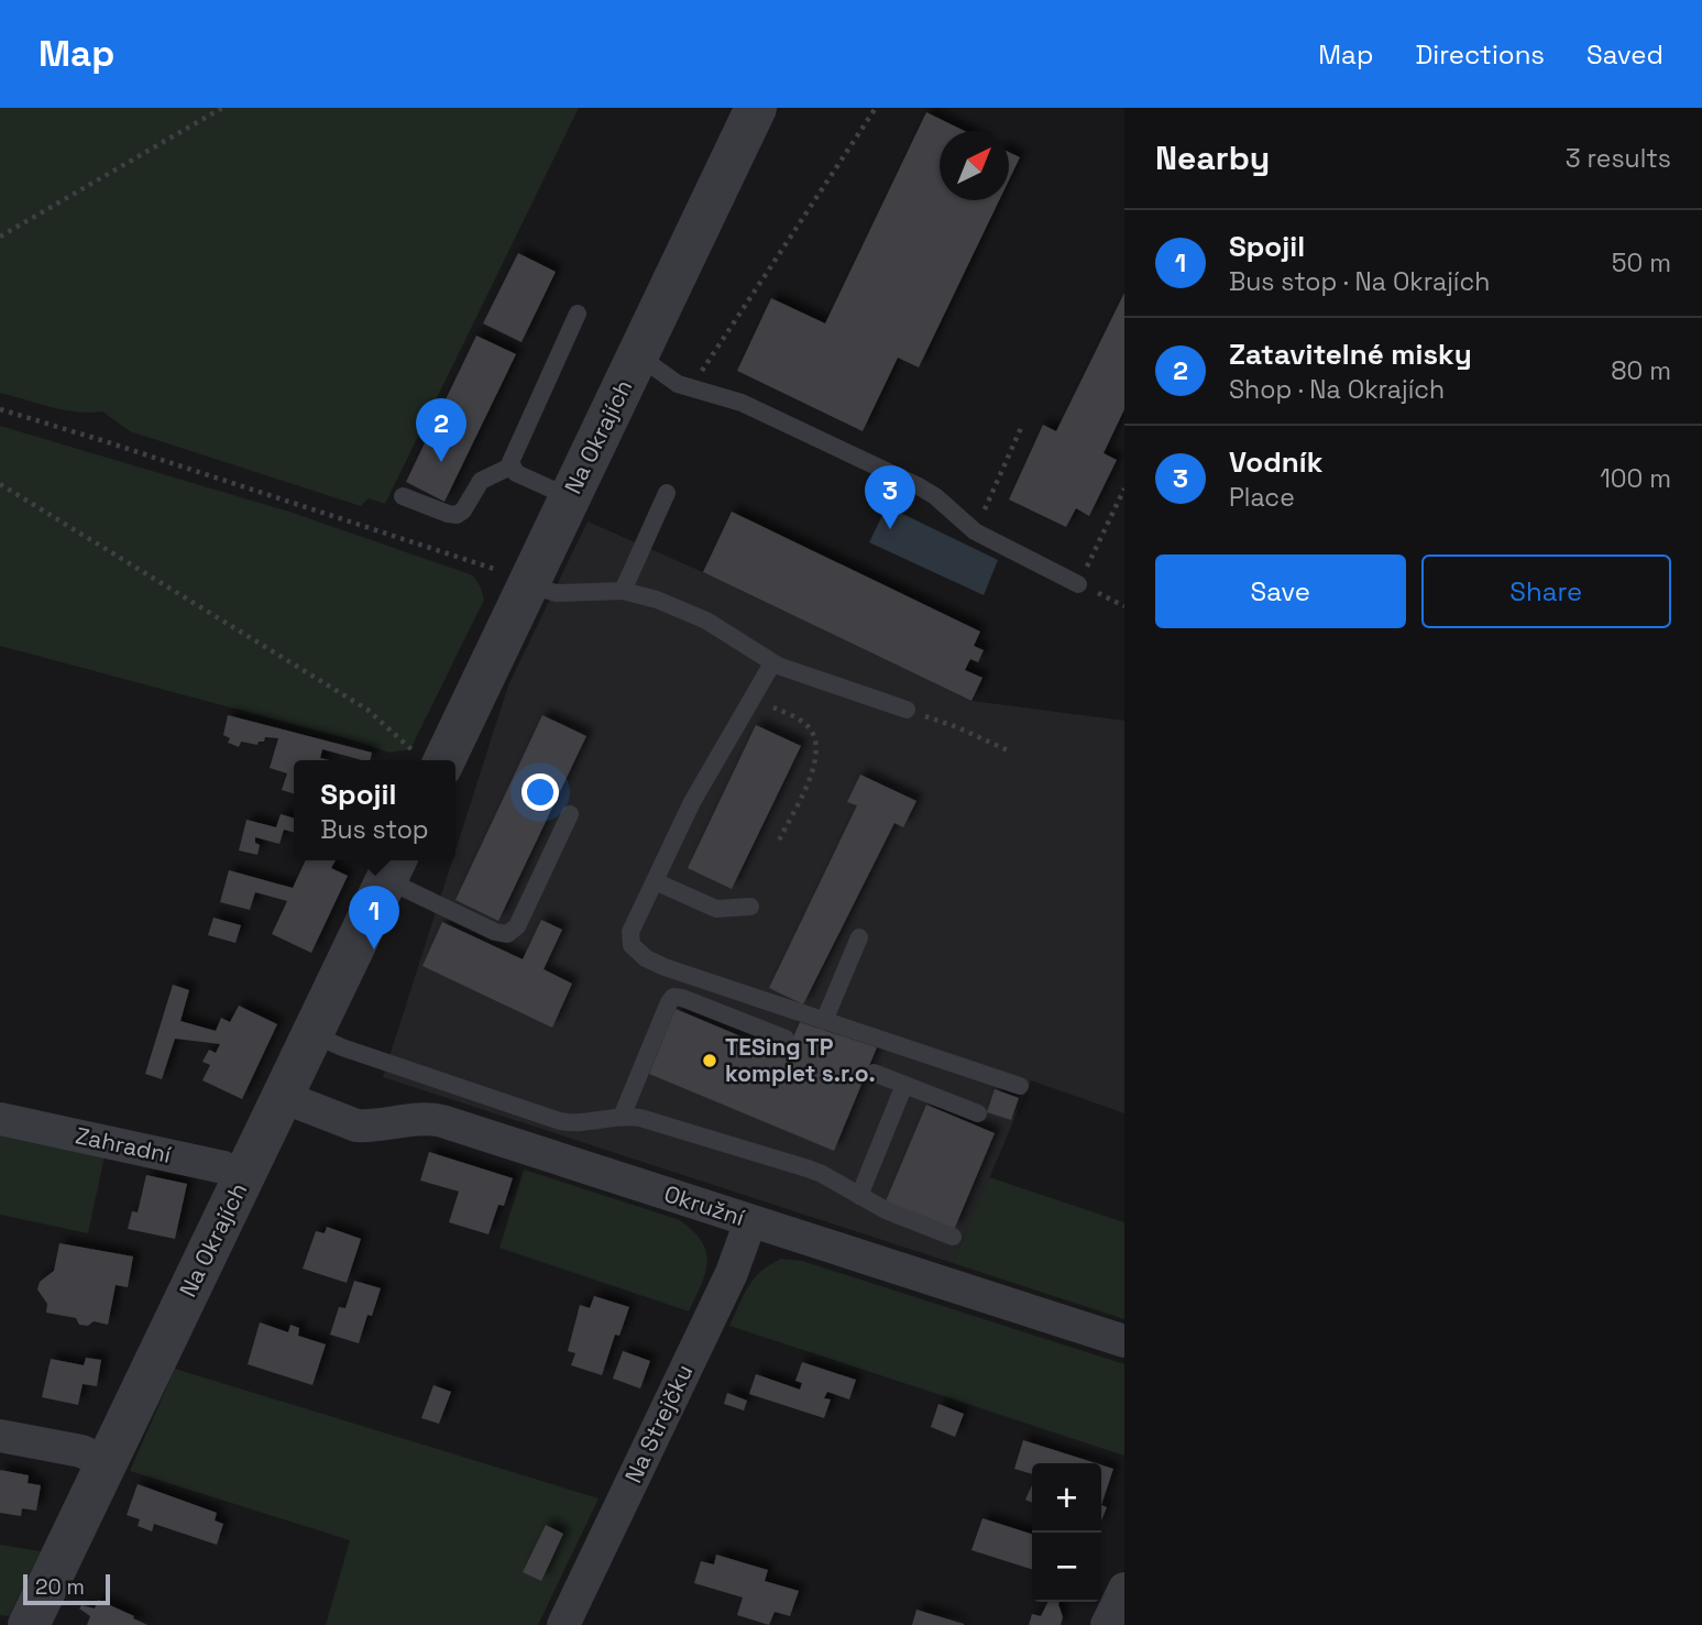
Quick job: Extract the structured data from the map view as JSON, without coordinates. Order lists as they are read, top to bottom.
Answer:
{
  "streets": {
    "street": [
      "Na Okrajích",
      "Zahradní",
      "Okružní",
      "Na Strejčku"
    ]
  },
  "crossings": [
    ["Na Okrajích", "Zahradní"],
    ["Na Okrajích", "Okružní"],
    ["Okružní", "Na Strejčku"]
  ],
  "places": ["TESing TP komplet s.r.o."],
  "scale_bar": "20 m",
  "north": "top right",
  "page": {
    "header": "Map",
    "nav": ["Map", "Directions", "Saved"],
    "heading": ["Nearby", "3 results"],
    "list": [
      {
        "mark": "1",
        "name": "Spojil",
        "note": "Bus stop · Na Okrajích",
        "value": "50 m"
      },
      {
        "mark": "2",
        "name": "Zatavitelné misky",
        "note": "Shop · Na Okrajích",
        "value": "80 m"
      },
      {
        "mark": "3",
        "name": "Vodník",
        "note": "Place",
        "value": "100 m"
      }
    ],
    "pins": ["2", "3", "1"],
    "buttons": ["Save", "Share"],
    "popup": ["Spojil", "Bus stop"],
    "map_buttons": ["+", "−"],
    "scale": "20 m"
  }
}
